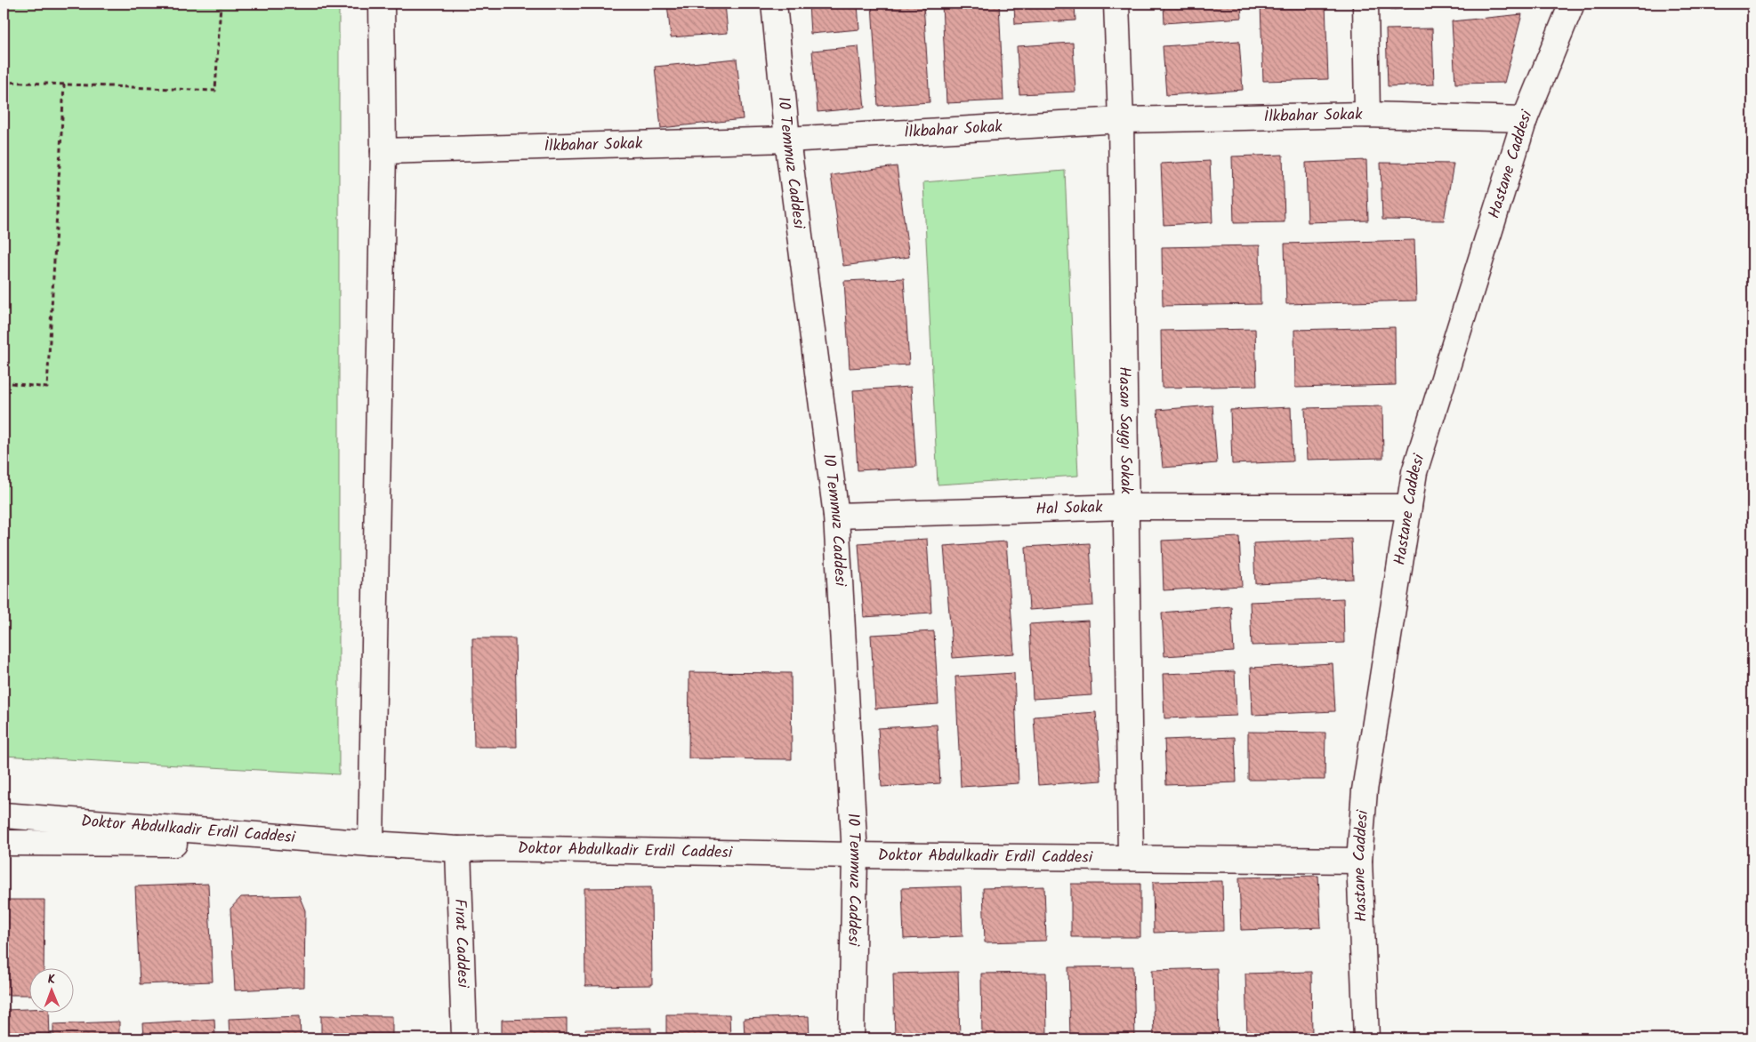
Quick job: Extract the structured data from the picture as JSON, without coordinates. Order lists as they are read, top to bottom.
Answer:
{
  "streets": {
    "street": [
      "İlkbahar Sokak",
      "10 Temmuz Caddesi",
      "Hastane Caddesi",
      "Hasan Saygı Sokak",
      "Hal Sokak",
      "Doktor Abdulkadir Erdil Caddesi",
      "Fırat Caddesi"
    ]
  },
  "crossings": [
    ["İlkbahar Sokak", "10 Temmuz Caddesi"],
    ["İlkbahar Sokak", "Hastane Caddesi"],
    ["İlkbahar Sokak", "Hasan Saygı Sokak"],
    ["10 Temmuz Caddesi", "Hal Sokak"],
    ["10 Temmuz Caddesi", "Doktor Abdulkadir Erdil Caddesi"],
    ["Hastane Caddesi", "Hal Sokak"],
    ["Hastane Caddesi", "Doktor Abdulkadir Erdil Caddesi"],
    ["Hasan Saygı Sokak", "Hal Sokak"],
    ["Hasan Saygı Sokak", "Doktor Abdulkadir Erdil Caddesi"],
    ["Doktor Abdulkadir Erdil Caddesi", "Fırat Caddesi"]
  ],
  "north": "top"
}
